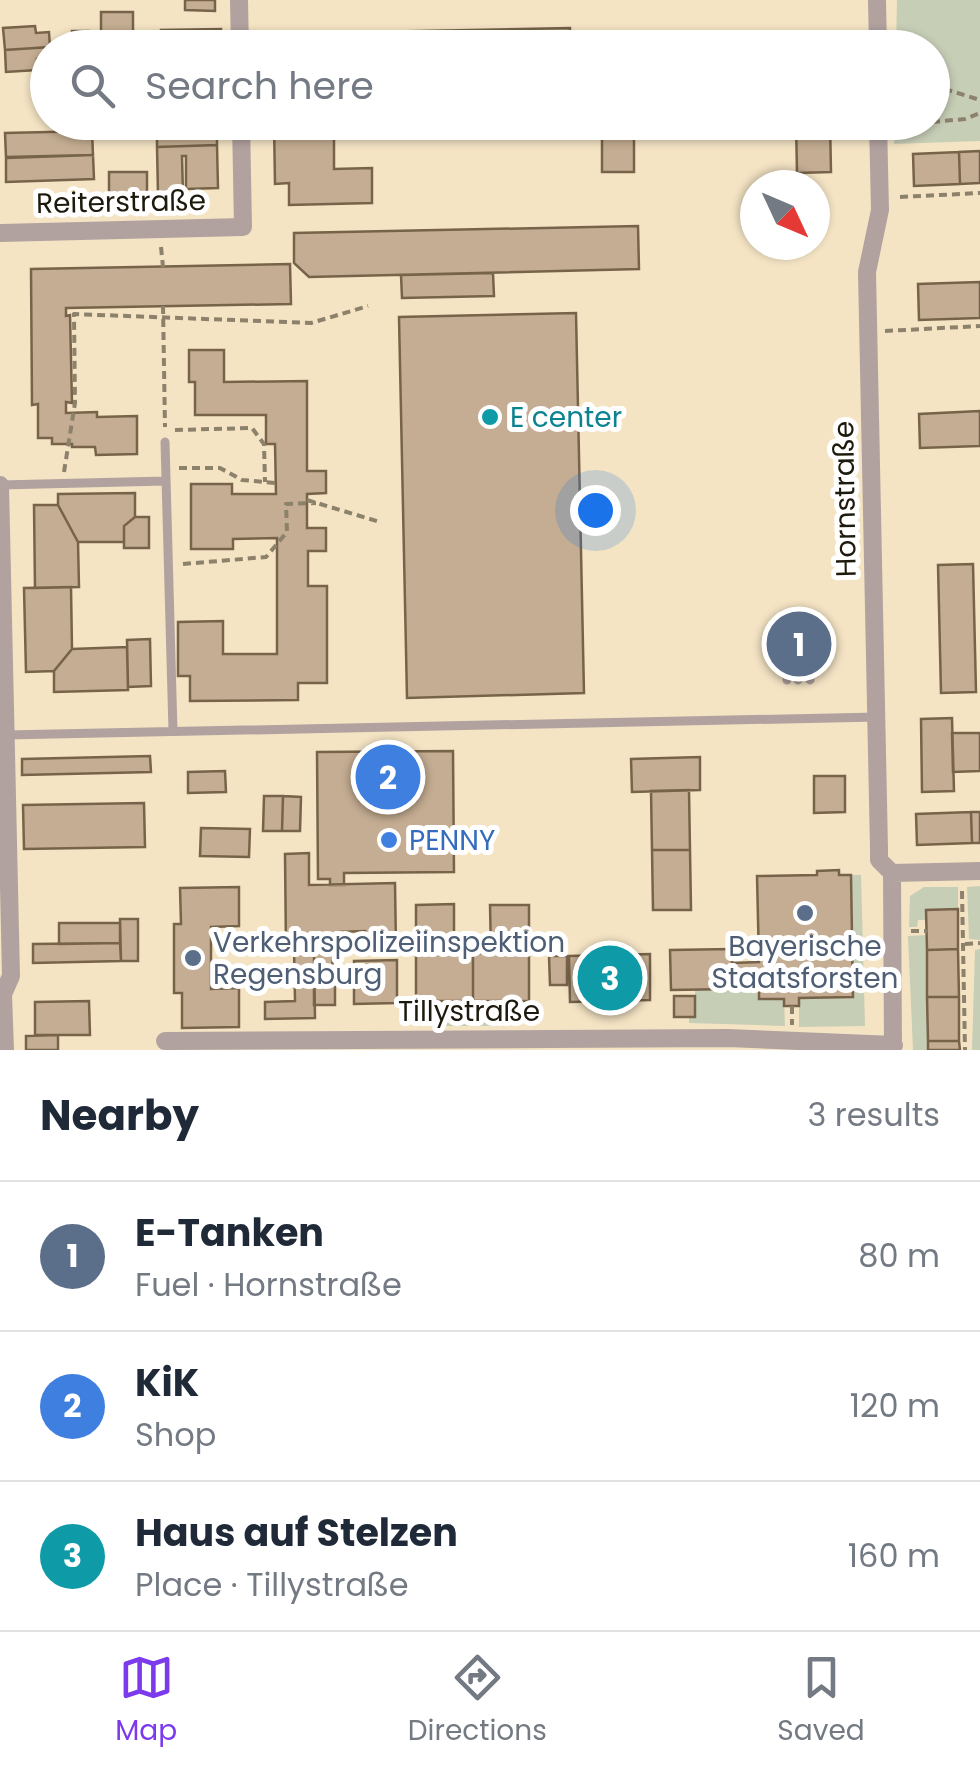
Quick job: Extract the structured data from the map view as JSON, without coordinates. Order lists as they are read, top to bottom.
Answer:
{
  "streets": {
    "street": ["Reiterstraße", "Hornstraße", "Tillystraße"]
  },
  "crossings": [
    ["Hornstraße", "Tillystraße"]
  ],
  "places": [
    "E center",
    "PENNY",
    "Bayerische Staatsforsten",
    "Verkehrspolizeiinspektion Regensburg"
  ],
  "north": "bottom right",
  "page": {
    "search": "Search here",
    "pins": ["1", "2", "3"],
    "heading": ["Nearby", "3 results"],
    "list": [
      {
        "mark": "1",
        "name": "E-Tanken",
        "note": "Fuel · Hornstraße",
        "value": "80 m"
      },
      {
        "mark": "2",
        "name": "KiK",
        "note": "Shop",
        "value": "120 m"
      },
      {
        "mark": "3",
        "name": "Haus auf Stelzen",
        "note": "Place · Tillystraße",
        "value": "160 m"
      }
    ],
    "nav": ["Map", "Directions", "Saved"]
  }
}
